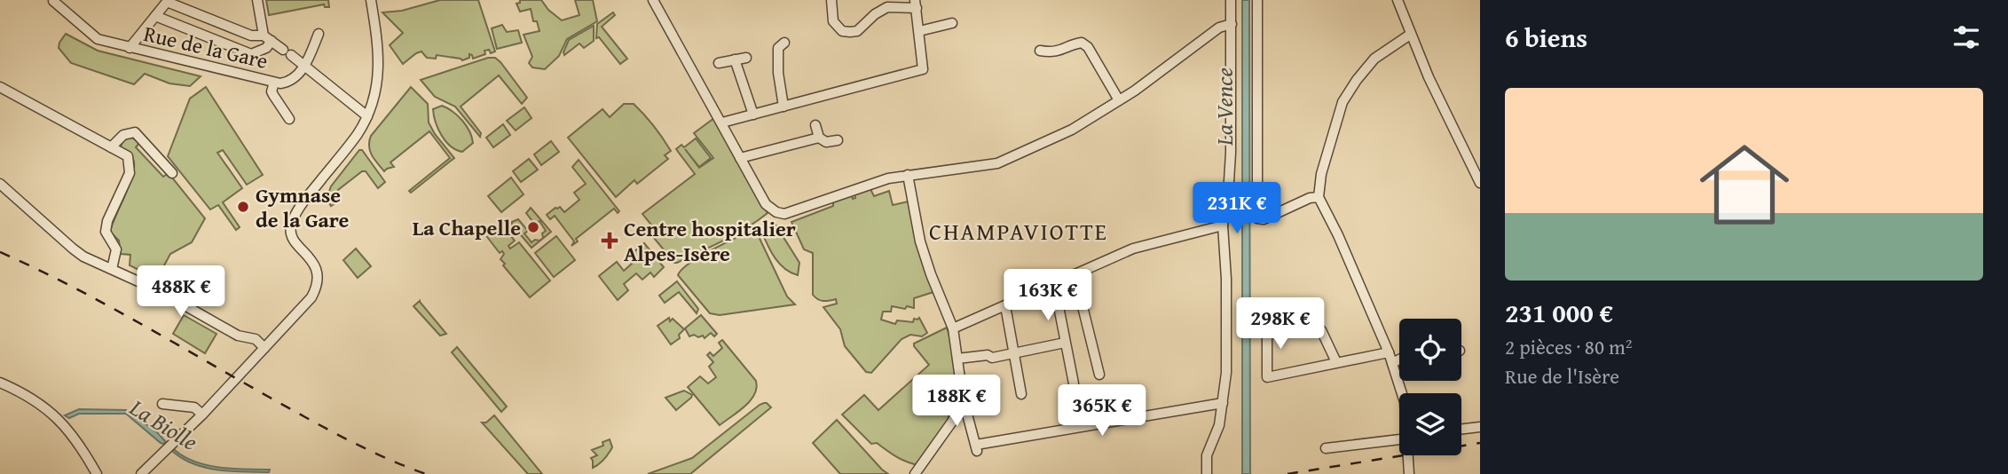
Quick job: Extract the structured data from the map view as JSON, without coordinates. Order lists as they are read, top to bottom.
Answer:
{
  "streets": {
    "street": ["Rue de la Gare"]
  },
  "districts": ["CHAMPAVIOTTE"],
  "water": ["La Vence", "La Biolle"],
  "places": {
    "other": ["Gymnase de la Gare", "La Chapelle"],
    "health": ["Centre hospitalier Alpes-Isère"]
  },
  "page": {
    "heading": "6 biens",
    "list": [
      {
        "name": "231 000 €",
        "note": "2 pièces · 80 m² · Rue de l'Isère"
      }
    ],
    "price": [
      "231K €",
      "488K €",
      "163K €",
      "298K €",
      "188K €",
      "365K €"
    ]
  }
}
